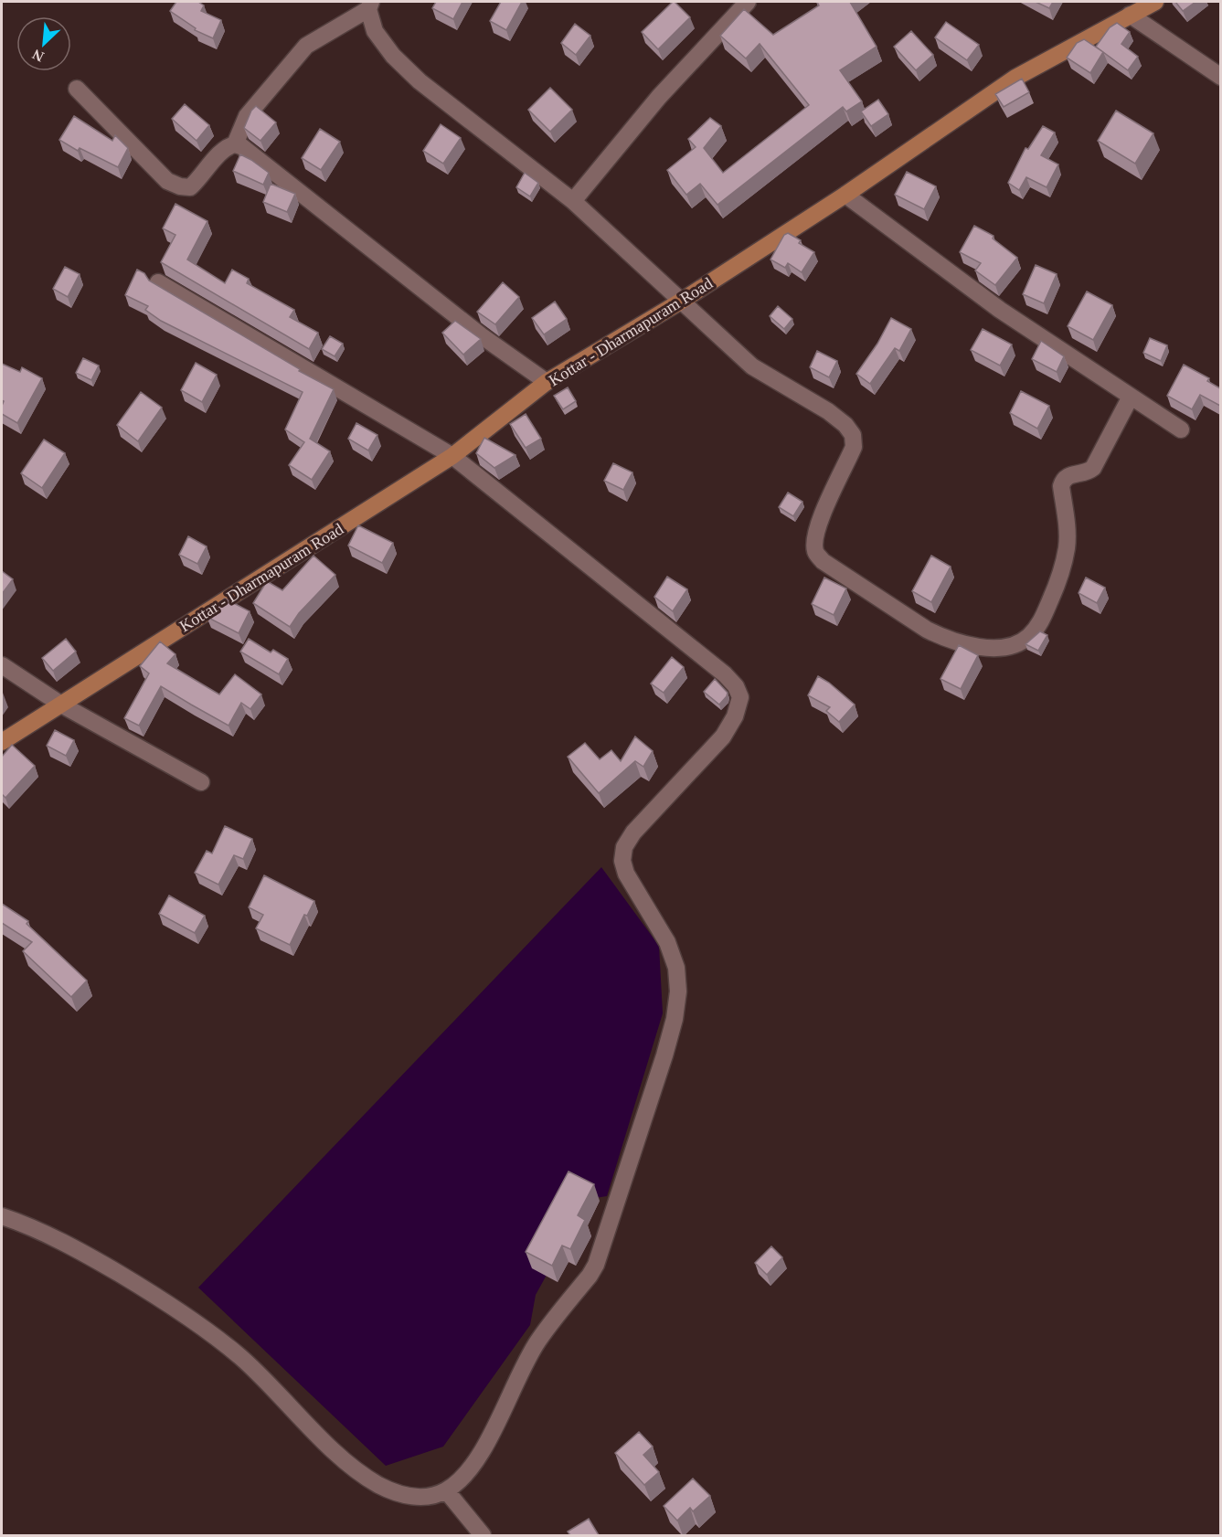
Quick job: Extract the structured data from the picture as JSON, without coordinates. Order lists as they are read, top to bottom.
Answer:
{
  "streets": {
    "main road": ["Kottar - Dharmapuram Road"]
  },
  "north": "bottom left"
}
